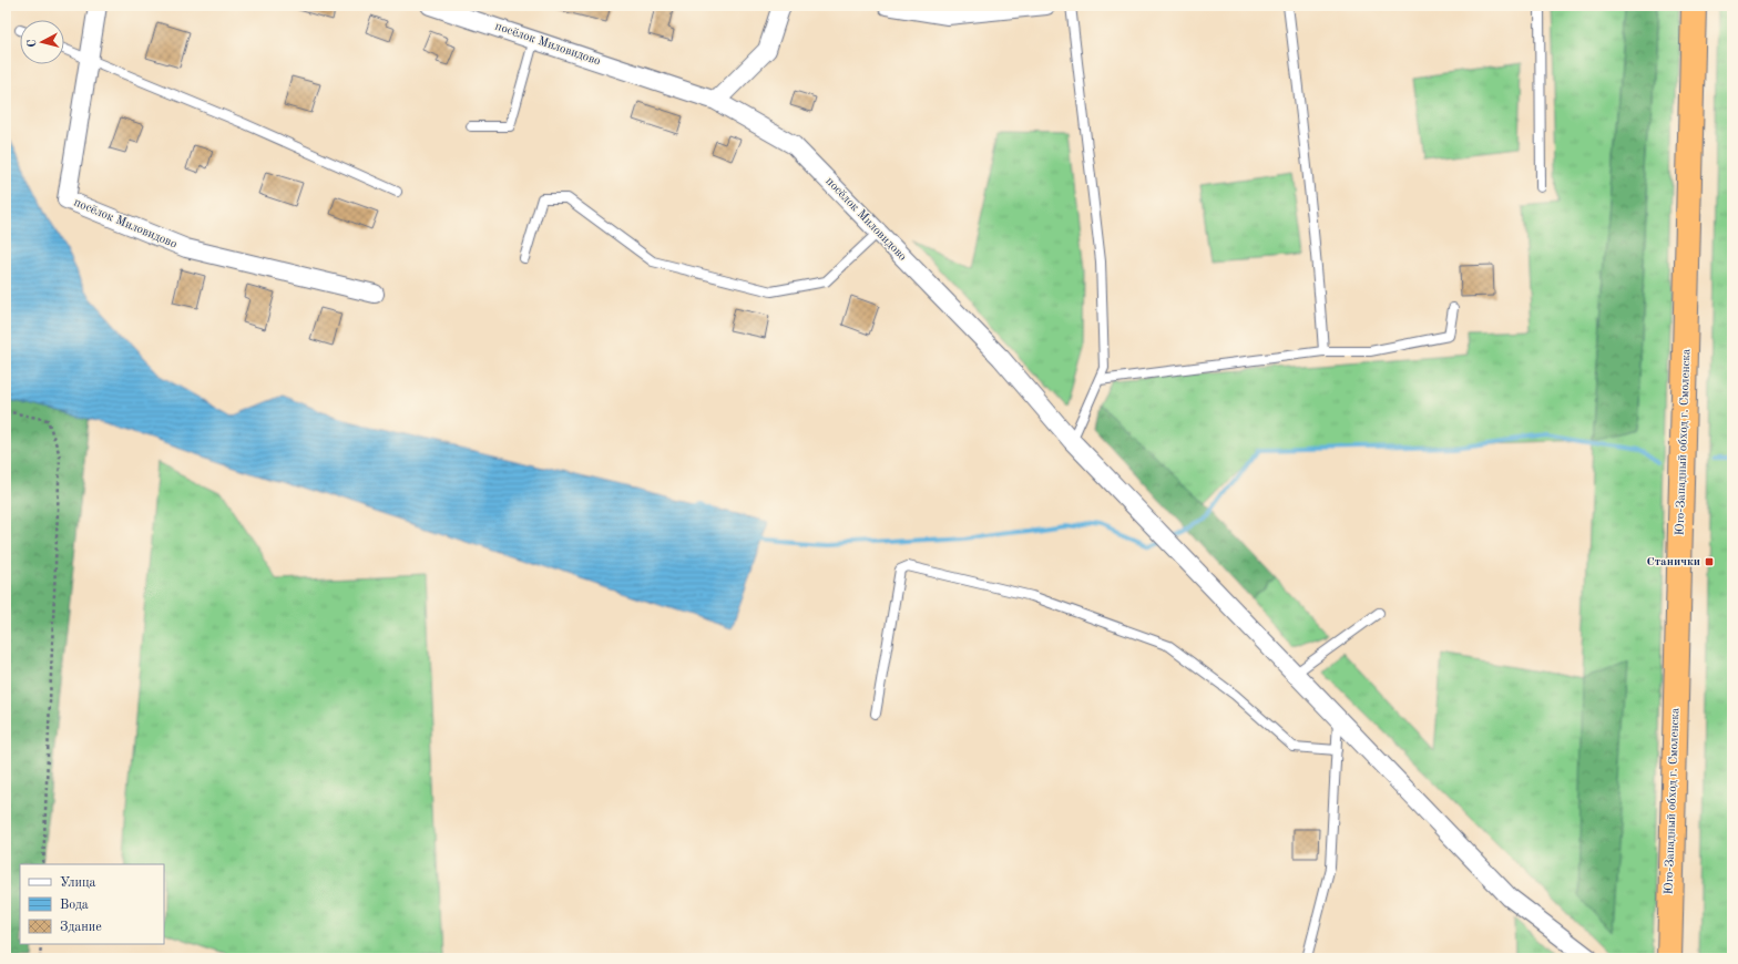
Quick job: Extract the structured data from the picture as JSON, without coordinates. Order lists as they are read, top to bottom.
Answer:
{
  "streets": {
    "highway": ["Юго-Западный обход г. Смоленска"],
    "street": ["посёлок Миловидово"]
  },
  "places": {
    "transit": ["Станички"]
  },
  "legend": ["Улица", "Вода", "Здание"],
  "north": "left"
}
